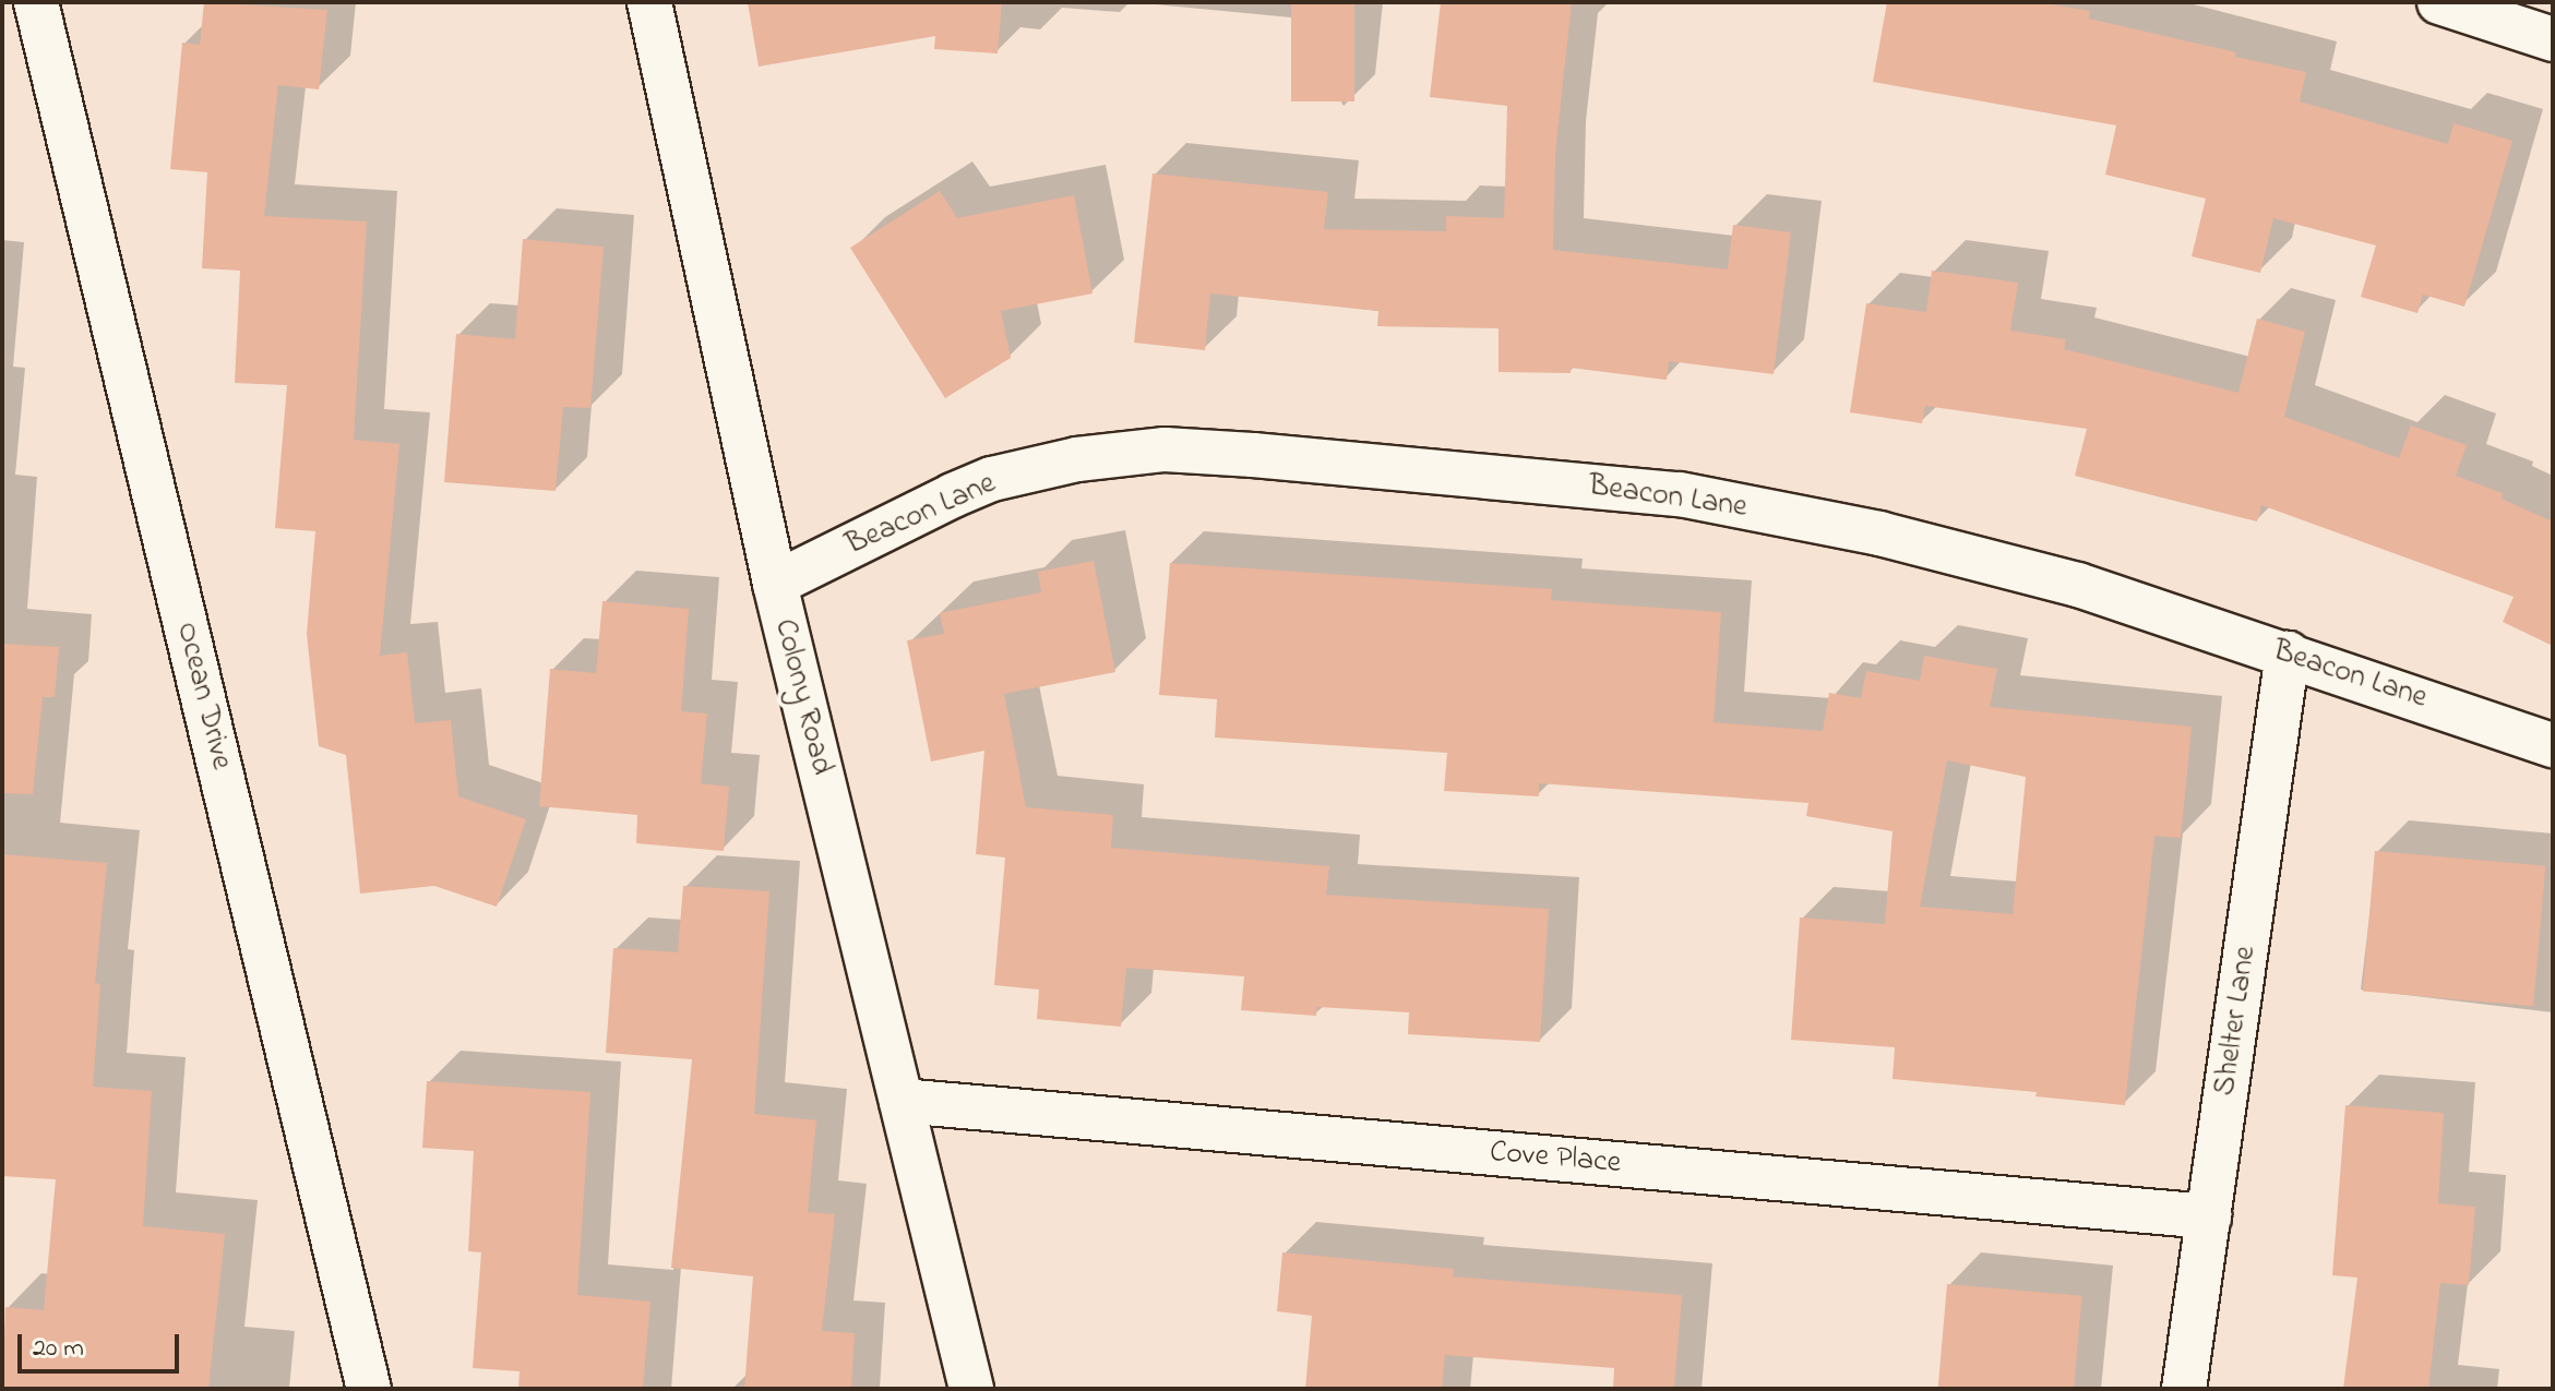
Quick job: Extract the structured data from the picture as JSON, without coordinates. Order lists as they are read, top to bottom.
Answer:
{
  "streets": {
    "street": [
      "Beacon Lane",
      "Ocean Drive",
      "Colony Road",
      "Shelter Lane",
      "Cove Place"
    ]
  },
  "crossings": [
    ["Beacon Lane", "Colony Road"],
    ["Beacon Lane", "Shelter Lane"],
    ["Colony Road", "Cove Place"],
    ["Shelter Lane", "Cove Place"]
  ],
  "scale_bar": "20 m"
}
